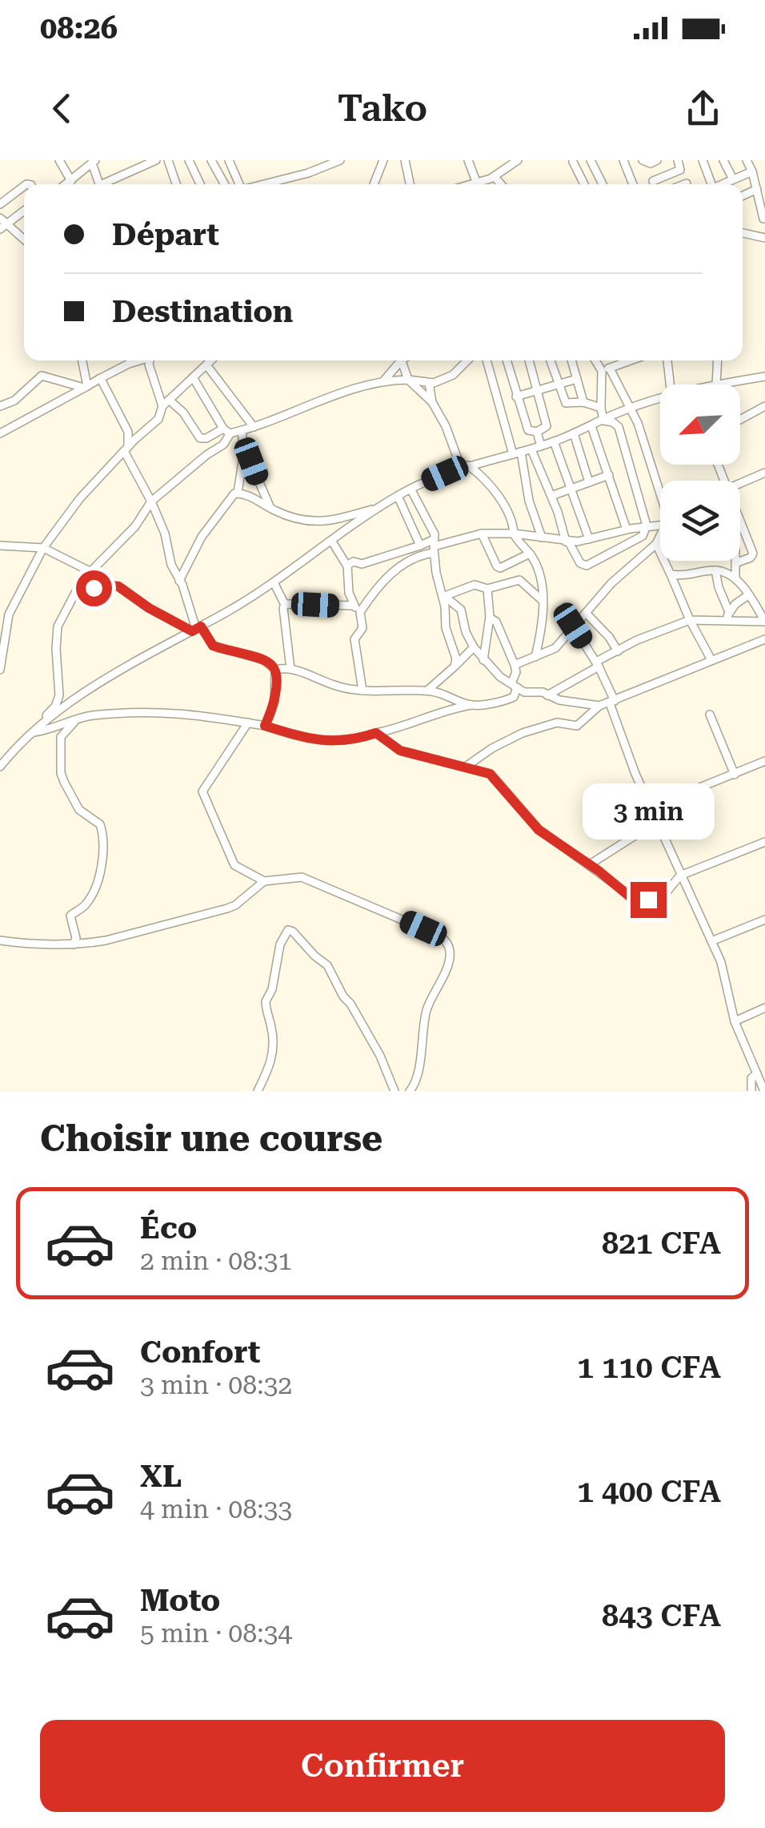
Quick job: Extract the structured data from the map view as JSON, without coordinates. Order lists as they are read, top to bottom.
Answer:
{
  "north": "bottom left",
  "page": {
    "status": "08:26",
    "header": "Tako",
    "banner": ["Départ", "Destination"],
    "bubble": "3 min",
    "heading": "Choisir une course",
    "list": [
      {
        "name": "Éco",
        "note": "2 min · 08:31",
        "value": "821 CFA"
      },
      {
        "name": "Confort",
        "note": "3 min · 08:32",
        "value": "1 110 CFA"
      },
      {
        "name": "XL",
        "note": "4 min · 08:33",
        "value": "1 400 CFA"
      },
      {
        "name": "Moto",
        "note": "5 min · 08:34",
        "value": "843 CFA"
      }
    ],
    "buttons": "Confirmer"
  }
}
